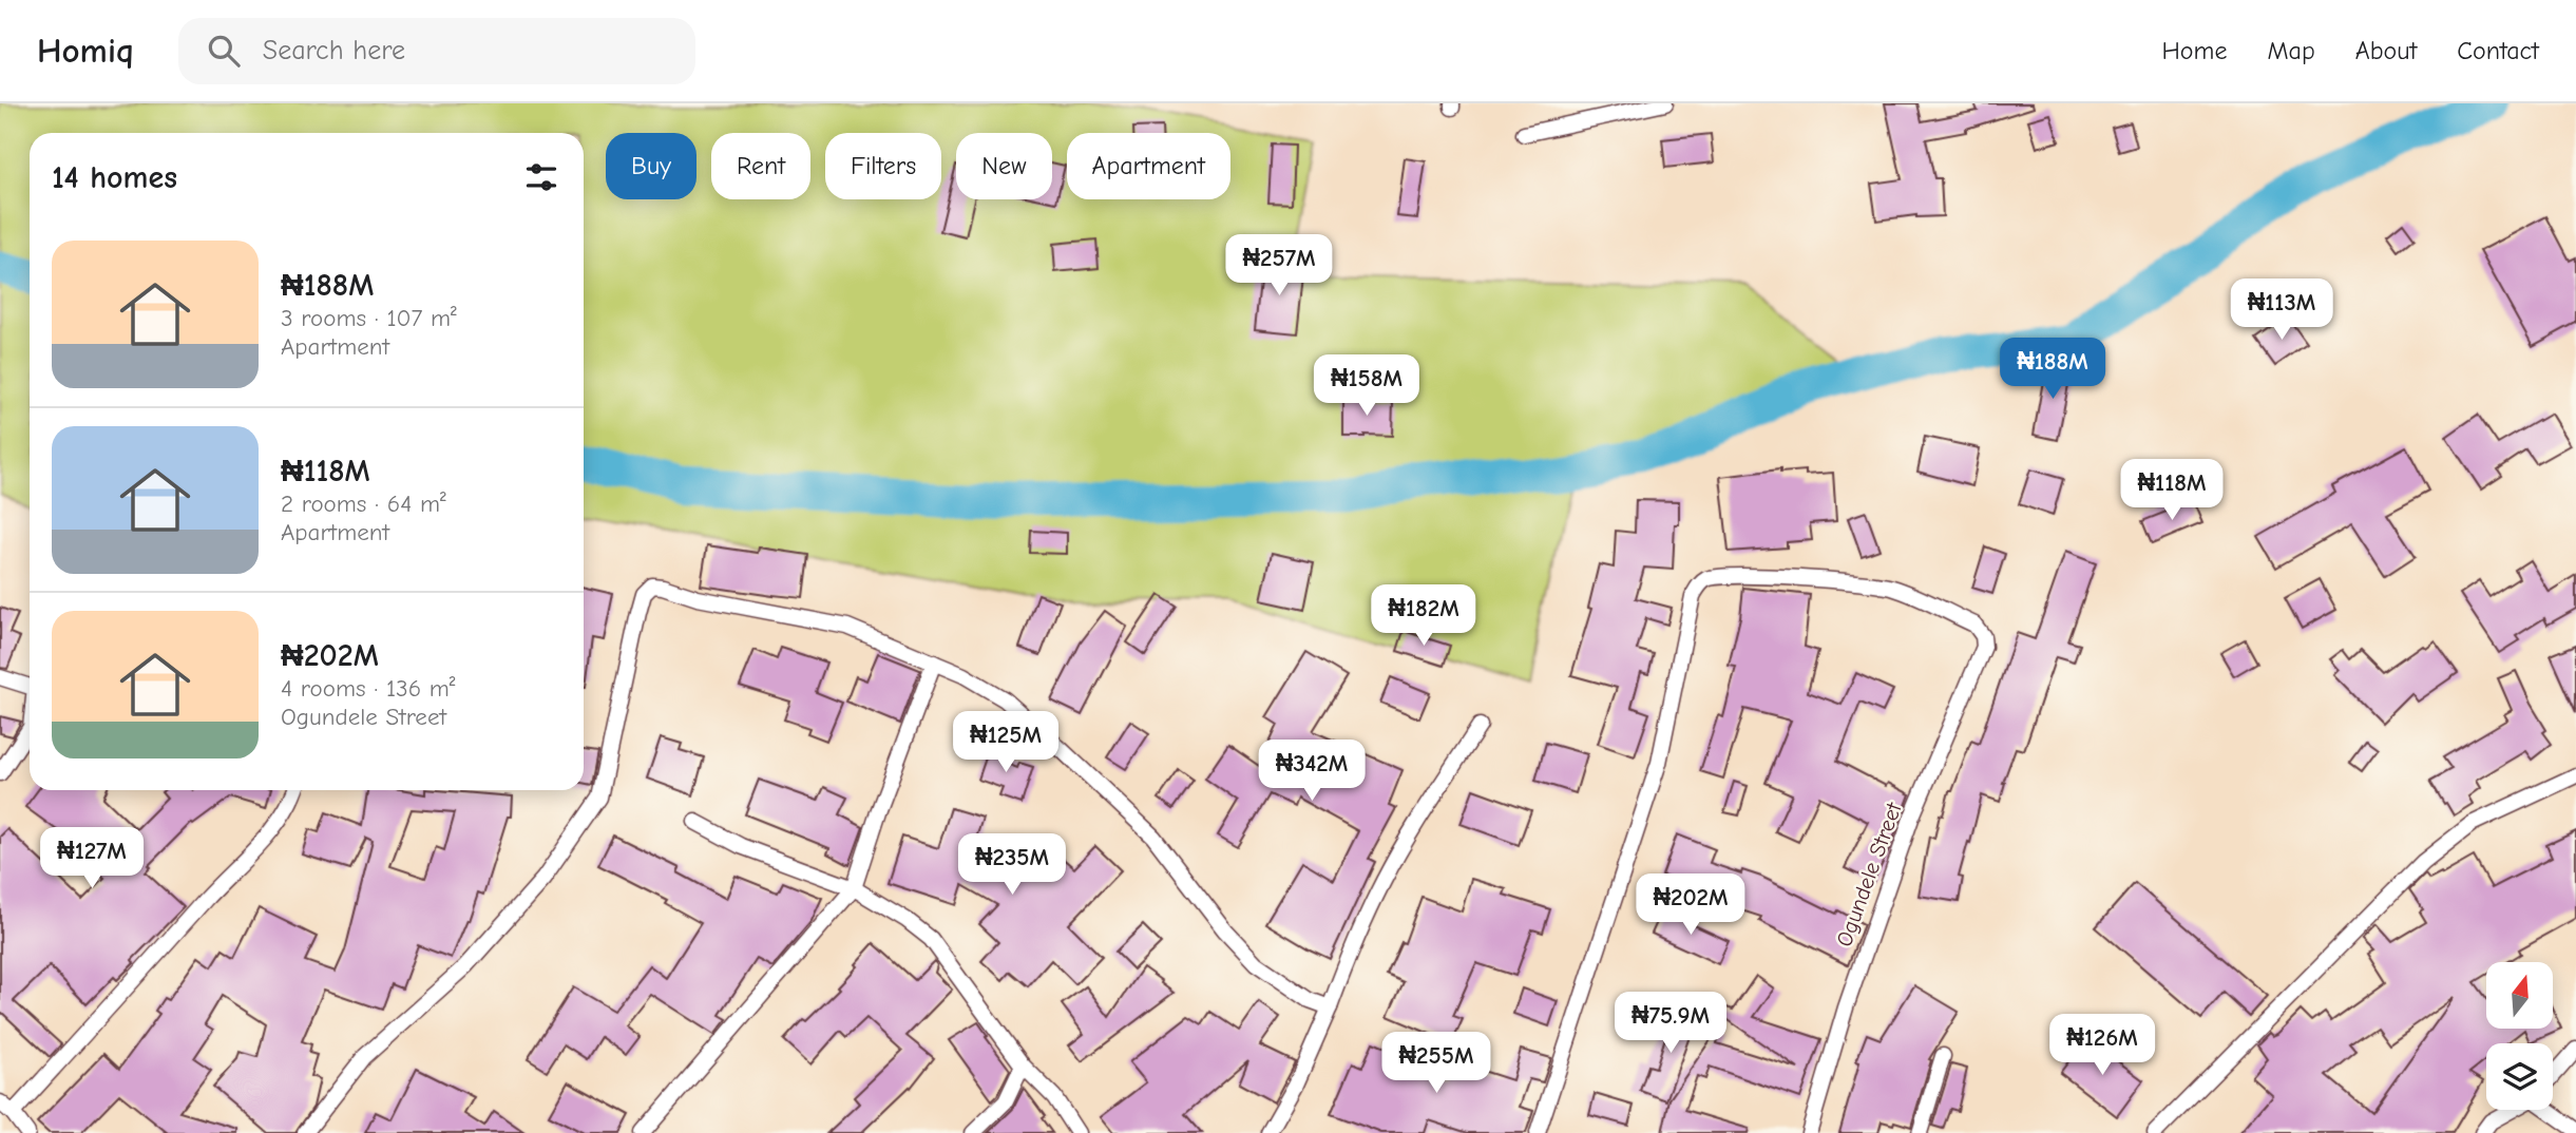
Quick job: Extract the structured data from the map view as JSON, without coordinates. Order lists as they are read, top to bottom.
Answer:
{
  "streets": {
    "street": ["Ogundele Street"]
  },
  "north": "top",
  "page": {
    "header": "Homiq",
    "search": "Search here",
    "nav": [
      "Home",
      "Map",
      "About",
      "Contact"
    ],
    "chip": [
      "Buy",
      "Rent",
      "Filters",
      "New",
      "Apartment"
    ],
    "heading": "14 homes",
    "list": [
      {
        "name": "₦188M",
        "note": "3 rooms · 107 m² · Apartment"
      },
      {
        "name": "₦118M",
        "note": "2 rooms · 64 m² · Apartment"
      },
      {
        "name": "₦202M",
        "note": "4 rooms · 136 m² · Ogundele Street"
      }
    ],
    "price": [
      "₦257M",
      "₦113M",
      "₦188M",
      "₦158M",
      "₦118M",
      "₦182M",
      "₦125M",
      "₦342M",
      "₦127M",
      "₦235M",
      "₦202M",
      "₦75.9M",
      "₦126M",
      "₦255M"
    ]
  }
}
